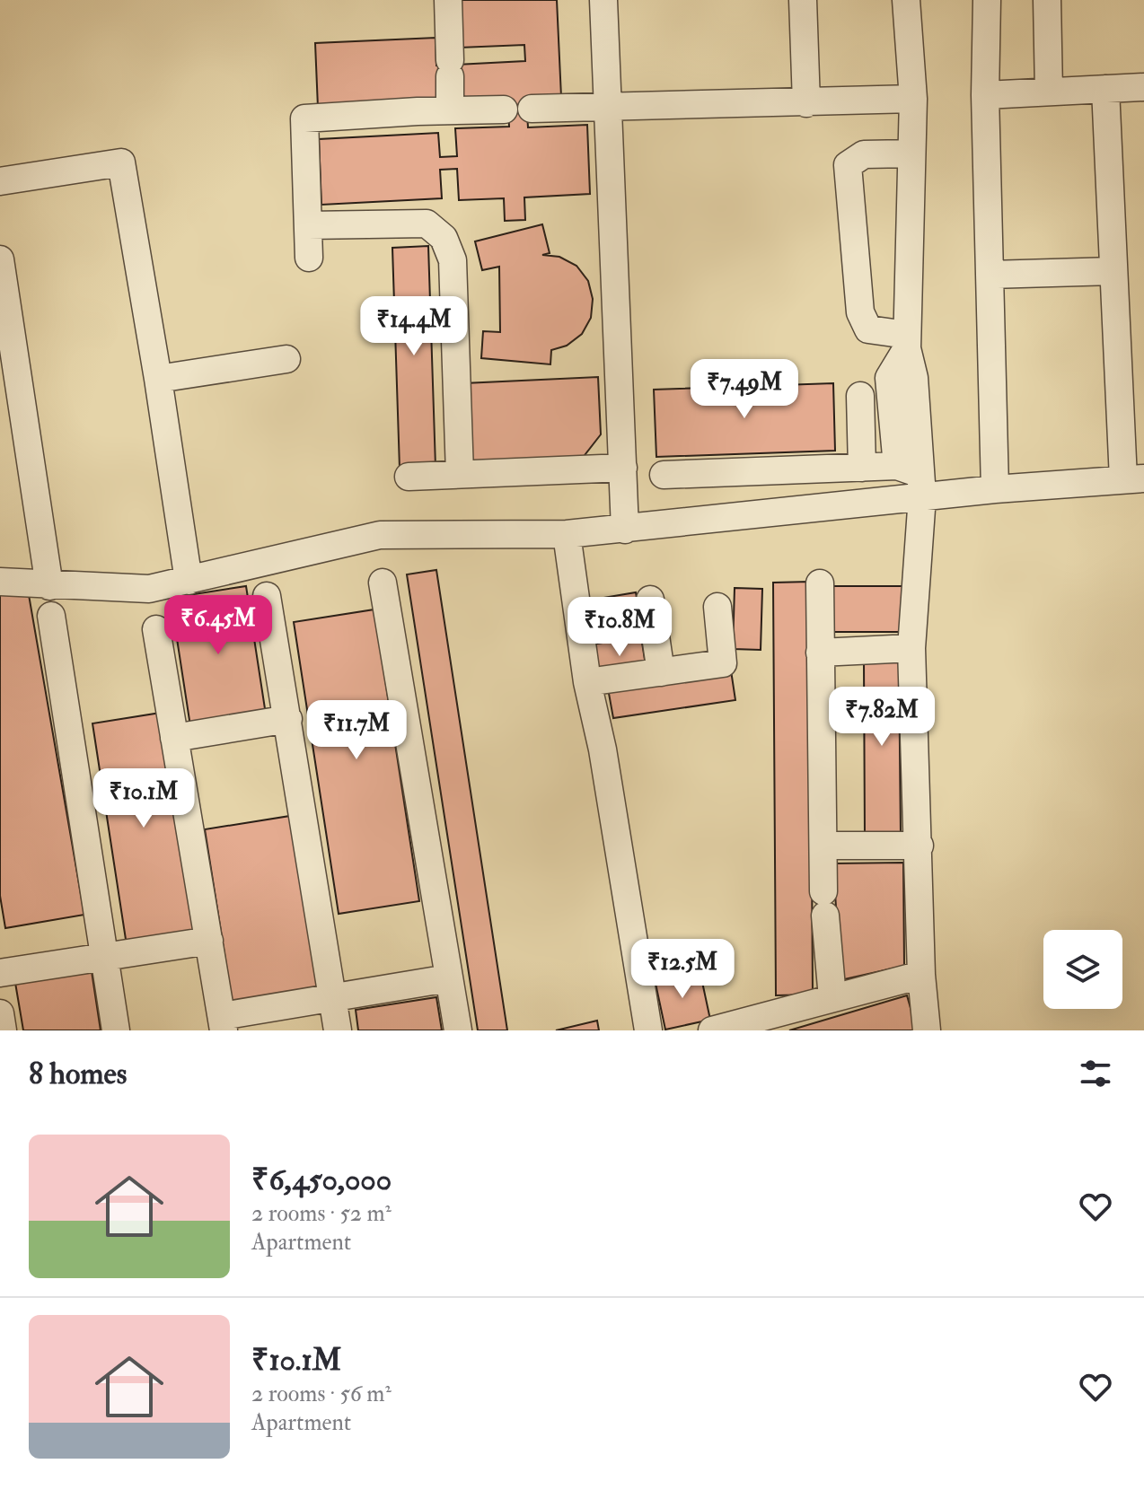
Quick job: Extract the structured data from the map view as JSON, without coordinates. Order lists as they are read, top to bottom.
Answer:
{
  "page": {
    "price": [
      "₹14.4M",
      "₹7.49M",
      "₹6.45M",
      "₹10.8M",
      "₹7.82M",
      "₹11.7M",
      "₹10.1M",
      "₹12.5M"
    ],
    "heading": "8 homes",
    "list": [
      {
        "name": "₹6,450,000",
        "note": "2 rooms · 52 m² · Apartment"
      },
      {
        "name": "₹10.1M",
        "note": "2 rooms · 56 m² · Apartment"
      }
    ]
  }
}
